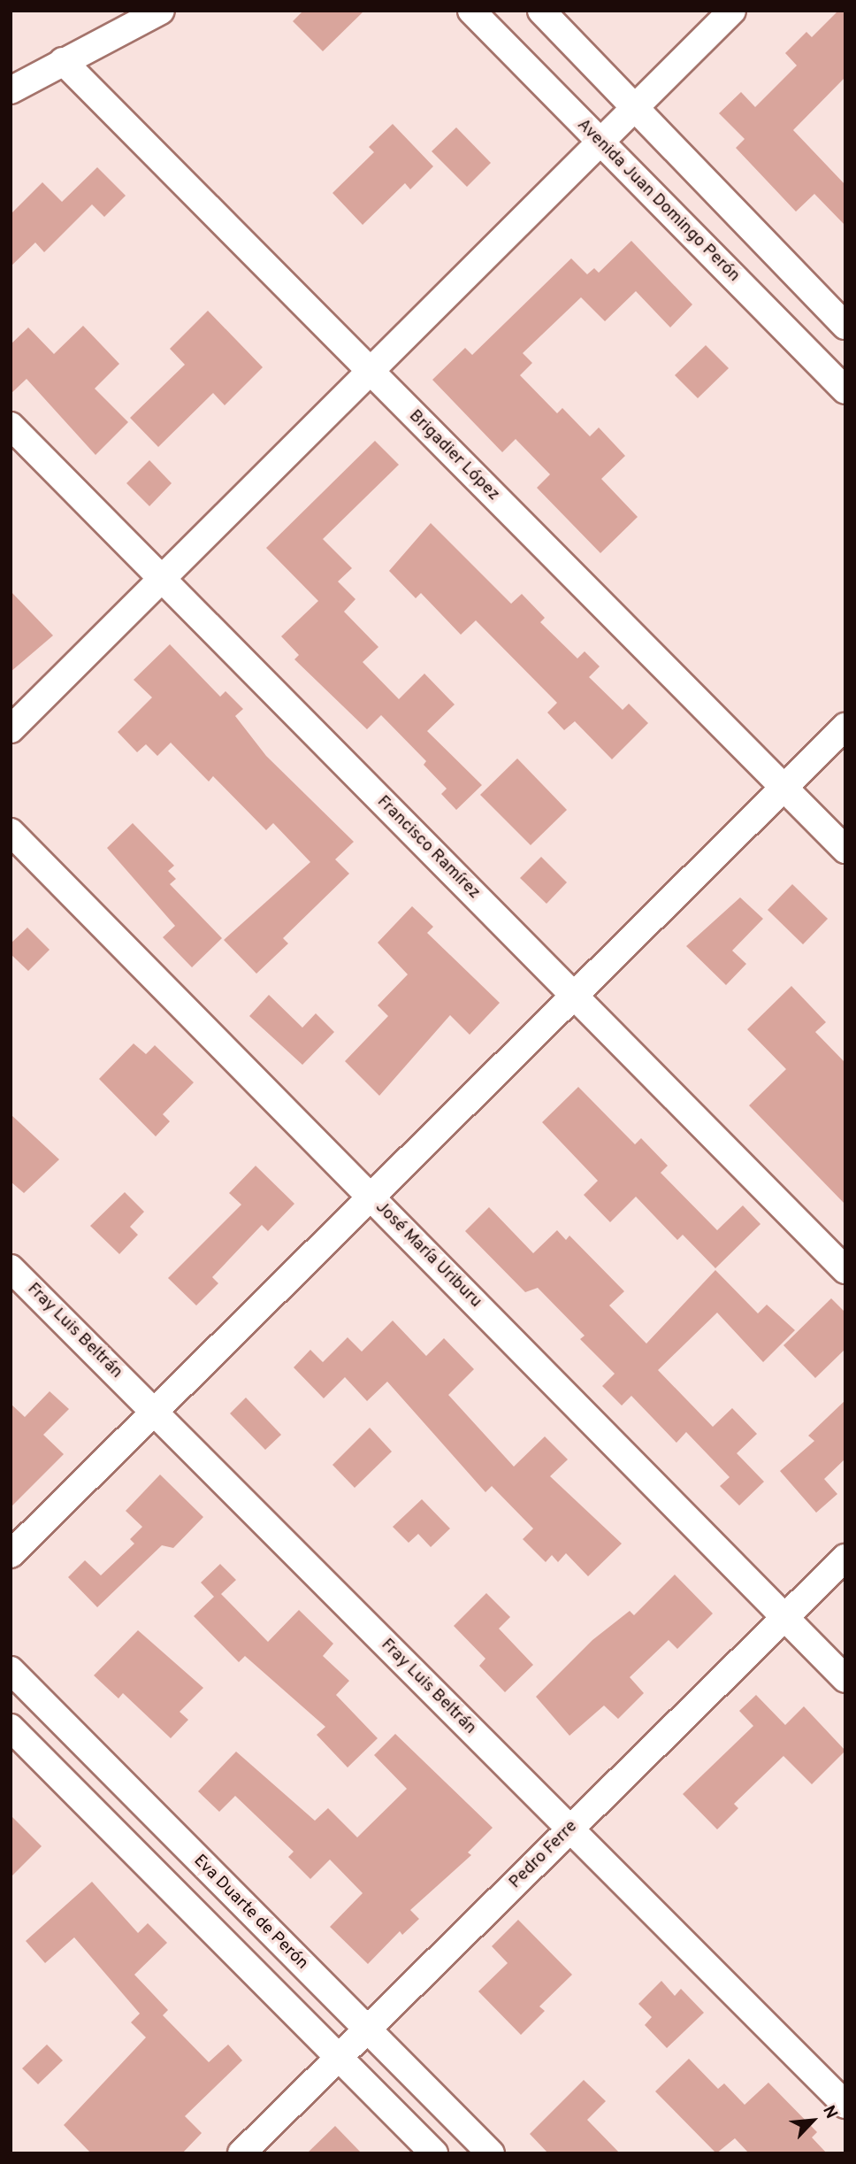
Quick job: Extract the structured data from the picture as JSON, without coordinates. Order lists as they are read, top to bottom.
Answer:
{
  "streets": {
    "street": [
      "Avenida Juan Domingo Perón",
      "Brigadier López",
      "Francisco Ramírez",
      "José María Uriburu",
      "Fray Luis Beltrán",
      "Pedro Ferre",
      "Eva Duarte de Perón"
    ]
  },
  "crossings": [
    ["José María Uriburu", "Pedro Ferre"],
    ["Fray Luis Beltrán", "Pedro Ferre"],
    ["Pedro Ferre", "Eva Duarte de Perón"]
  ],
  "north": "top right"
}
